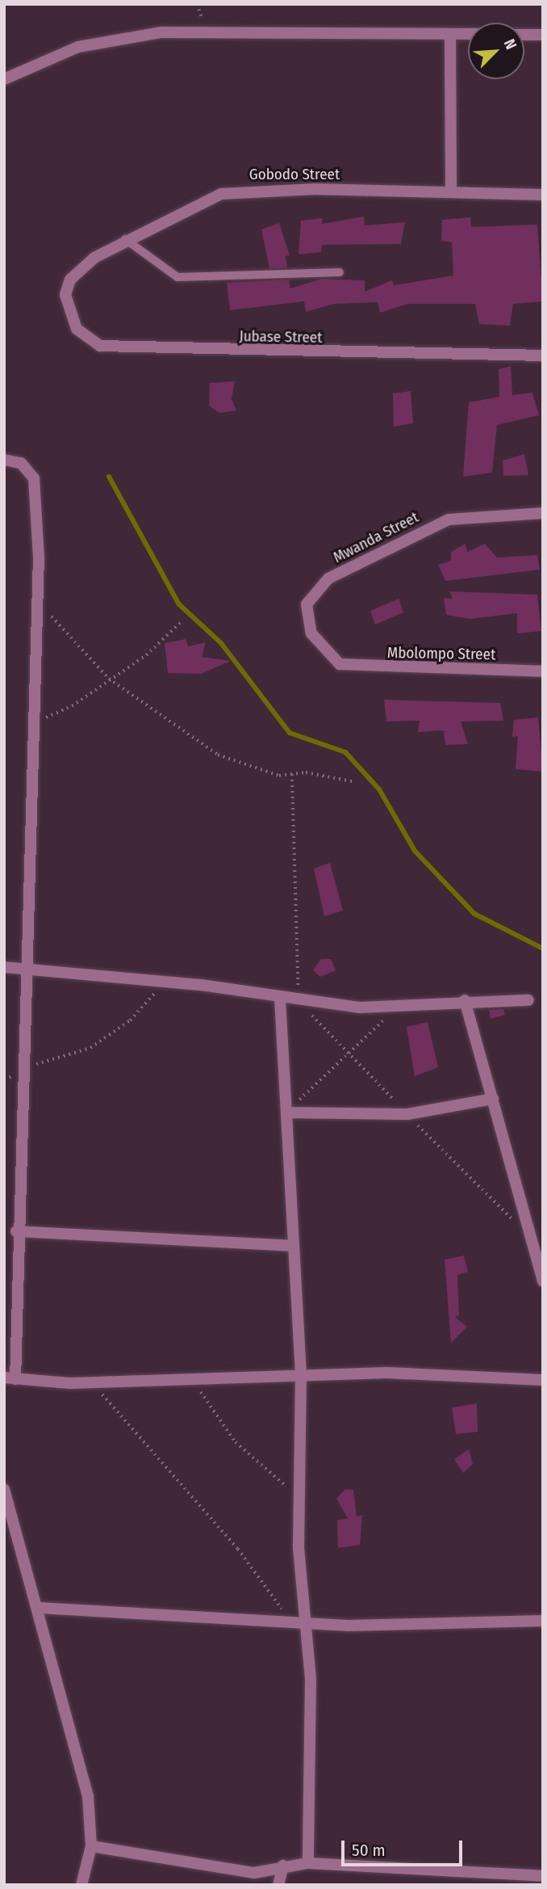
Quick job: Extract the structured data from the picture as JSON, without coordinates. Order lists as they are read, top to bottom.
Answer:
{
  "streets": {
    "street": [
      "Gobodo Street",
      "Jubase Street",
      "Mwanda Street",
      "Mbolompo Street"
    ]
  },
  "crossings": [
    ["Gobodo Street", "Jubase Street"],
    ["Mwanda Street", "Mbolompo Street"]
  ],
  "scale_bar": "50 m",
  "north": "top right"
}
